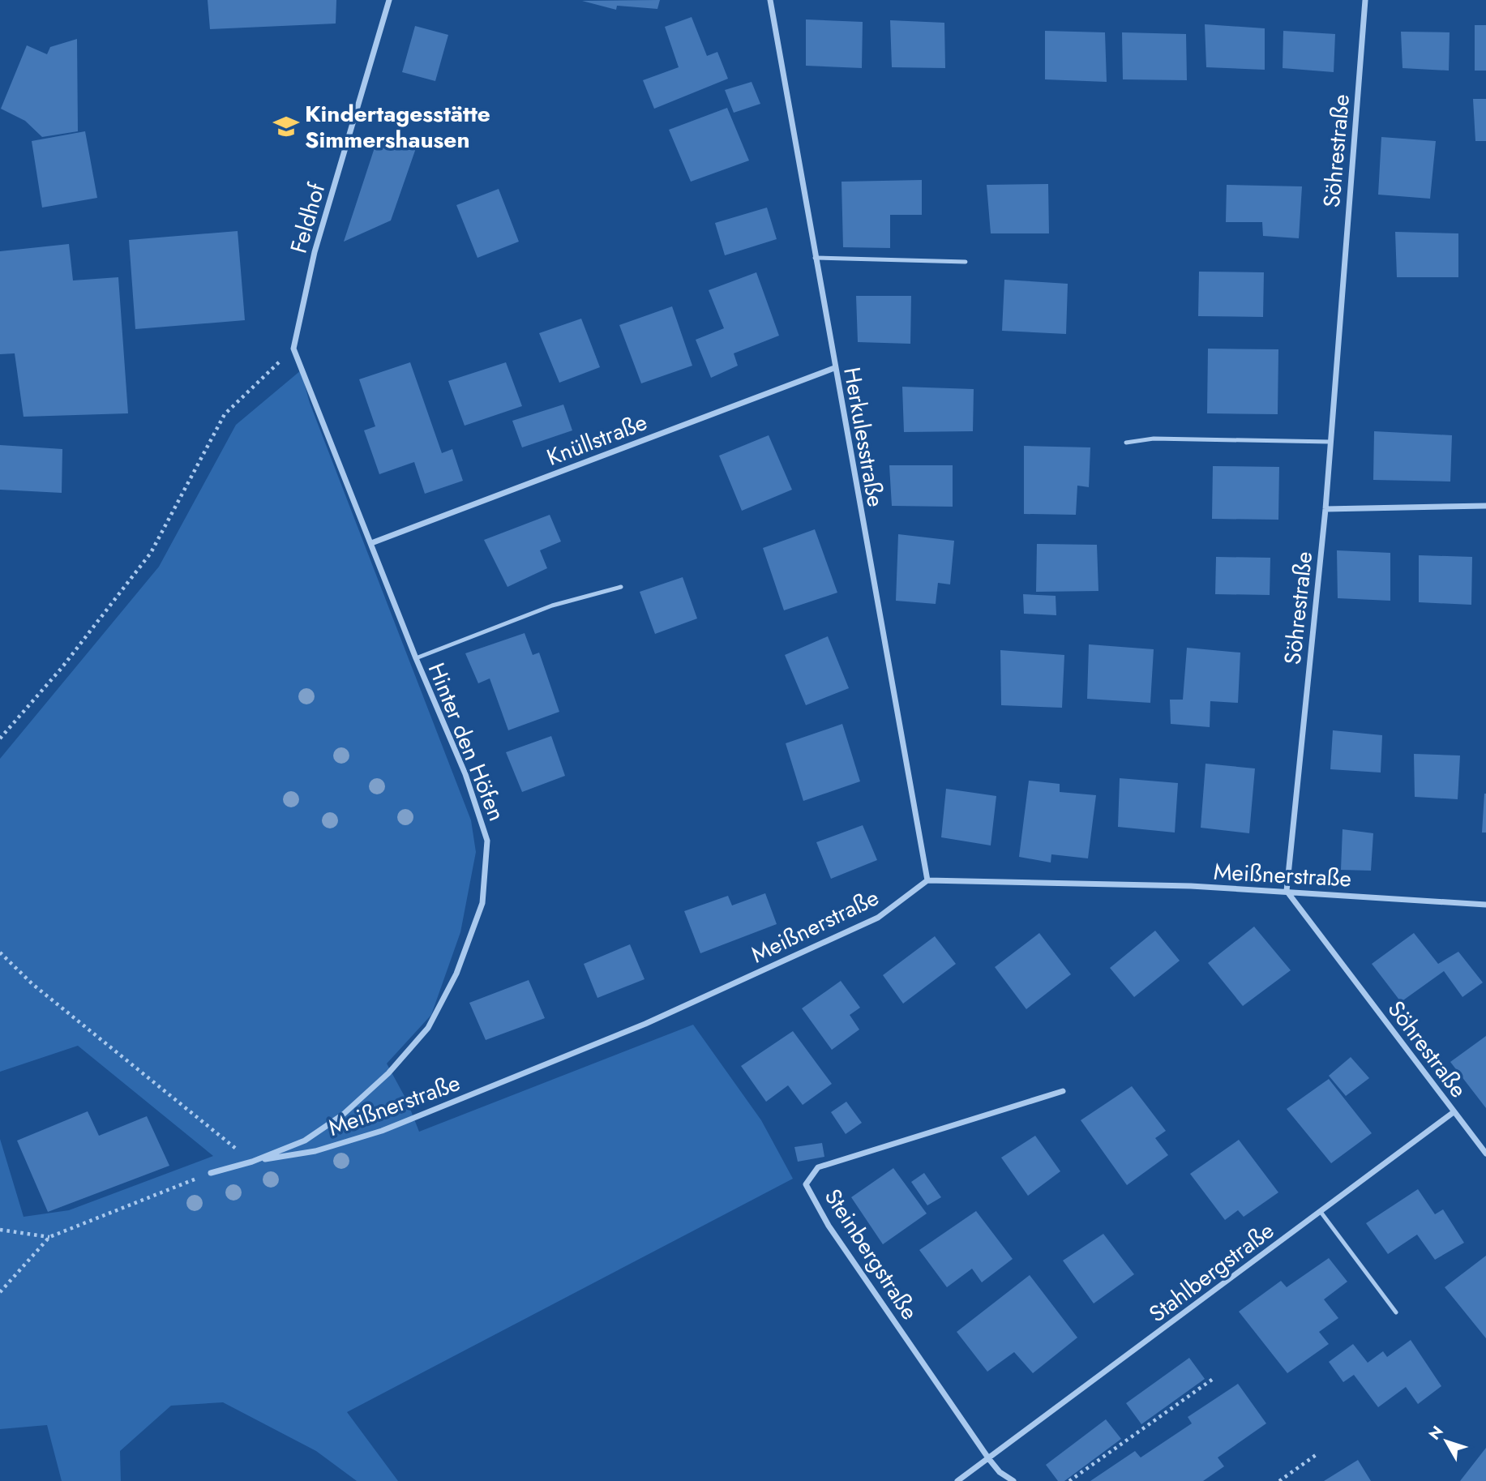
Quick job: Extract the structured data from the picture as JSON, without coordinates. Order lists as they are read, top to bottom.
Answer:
{
  "streets": {
    "street": [
      "Söhrestraße",
      "Feldhof",
      "Herkulesstraße",
      "Knüllstraße",
      "Hinter den Höfen",
      "Meißnerstraße",
      "Steinbergstraße",
      "Stahlbergstraße"
    ]
  },
  "crossings": [
    ["Söhrestraße", "Meißnerstraße"],
    ["Söhrestraße", "Stahlbergstraße"],
    ["Feldhof", "Hinter den Höfen"],
    ["Herkulesstraße", "Knüllstraße"],
    ["Herkulesstraße", "Meißnerstraße"],
    ["Knüllstraße", "Hinter den Höfen"],
    ["Hinter den Höfen", "Meißnerstraße"],
    ["Steinbergstraße", "Stahlbergstraße"]
  ],
  "places": {
    "school or university": ["Kindertagesstätte Simmershausen"]
  },
  "north": "top left"
}
